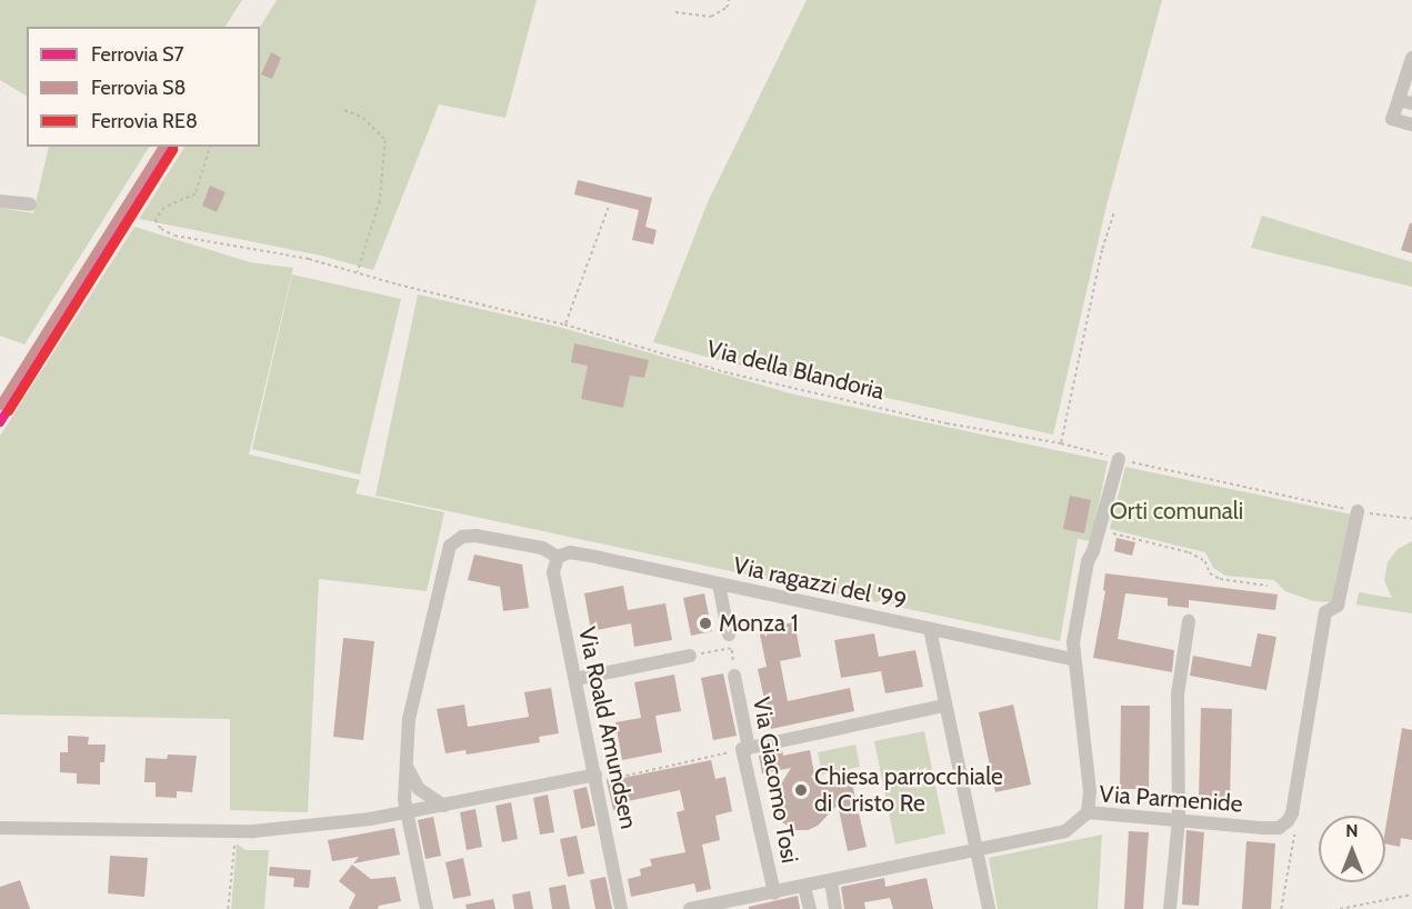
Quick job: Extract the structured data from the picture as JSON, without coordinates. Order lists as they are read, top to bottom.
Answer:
{
  "streets": {
    "street": [
      "Via ragazzi del '99",
      "Via Roald Amundsen",
      "Via Giacomo Tosi",
      "Via Parmenide"
    ],
    "path": ["Via della Blandoria"]
  },
  "crossings": [
    ["Via ragazzi del '99", "Via Roald Amundsen"],
    ["Via Giacomo Tosi", "Via Parmenide"]
  ],
  "parks": ["Orti comunali"],
  "places": ["Monza 1", "Chiesa parrocchiale di Cristo Re"],
  "lines": ["rail line S7", "rail line S8", "rail line RE8"],
  "legend": ["Ferrovia S7", "Ferrovia S8", "Ferrovia RE8"],
  "north": "top"
}
